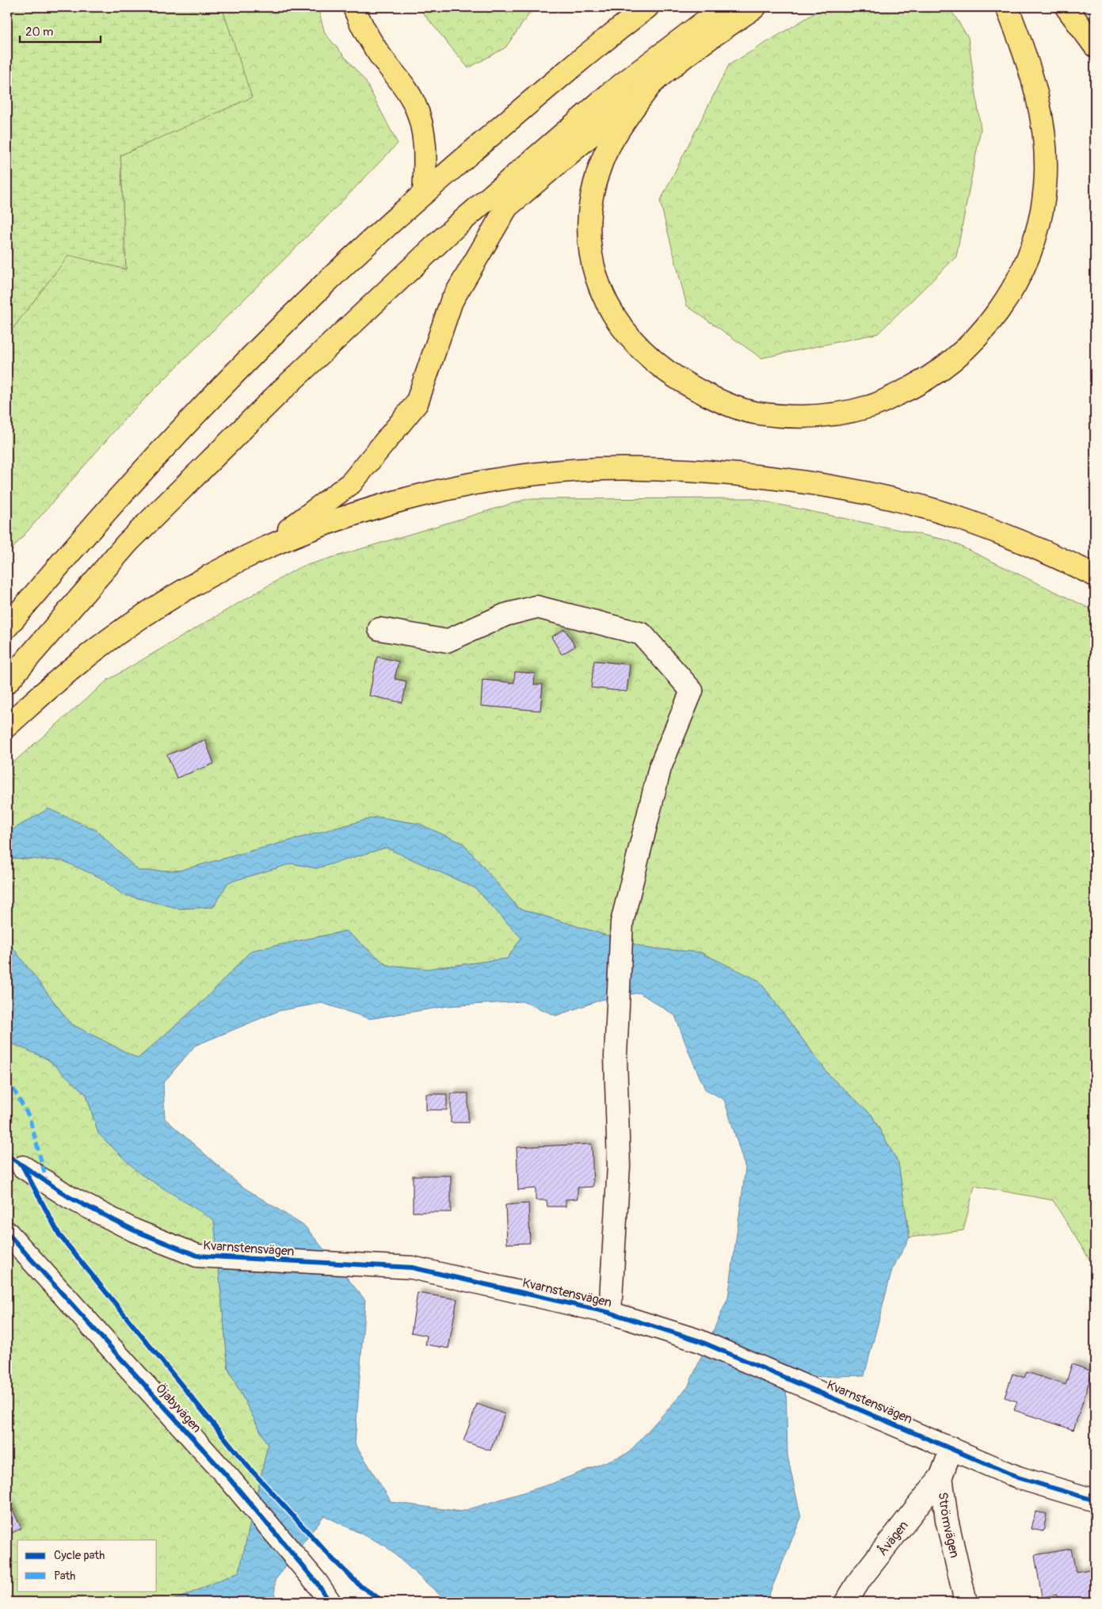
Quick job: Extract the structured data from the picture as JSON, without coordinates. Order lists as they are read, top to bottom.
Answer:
{
  "streets": {
    "street": [
      "Kvarnstensvägen",
      "Öjabyvägen",
      "Strömvägen",
      "Åvägen"
    ]
  },
  "crossings": [
    ["Kvarnstensvägen", "Strömvägen"],
    ["Strömvägen", "Åvägen"]
  ],
  "legend": ["Cycle path", "Path"],
  "scale_bar": "20 m"
}
